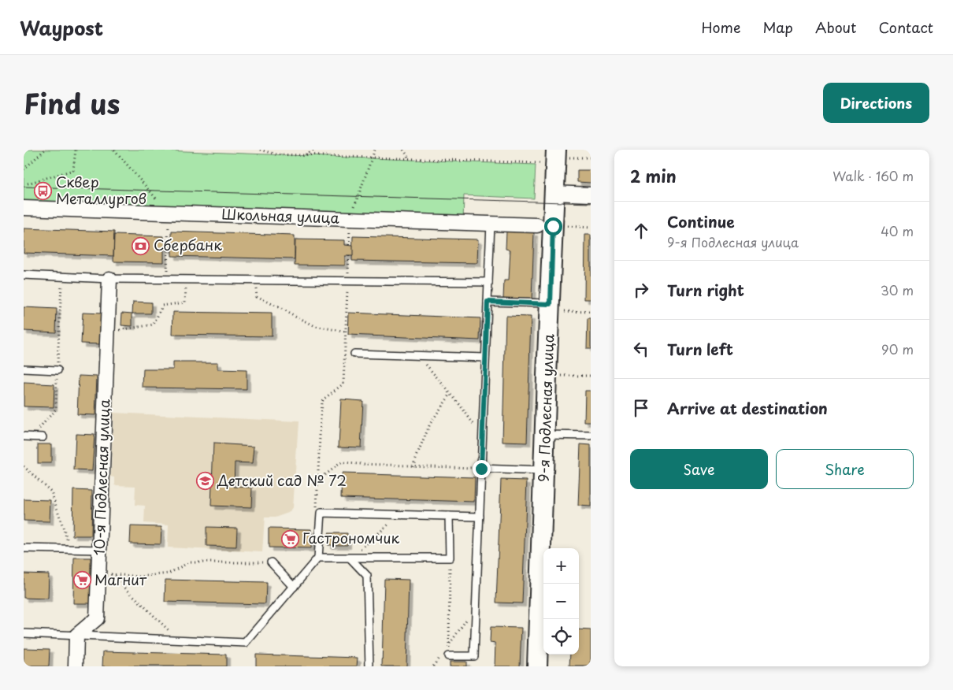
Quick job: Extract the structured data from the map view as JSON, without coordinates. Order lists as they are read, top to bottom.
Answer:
{
  "streets": {
    "street": ["Школьная улица", "9-я Подлесная улица", "10-я Подлесная улица"]
  },
  "places": {
    "bus stop": ["Сквер Металлургов"],
    "bank": ["Сбербанк"],
    "school or university": ["Детский сад № 72"],
    "supermarket": ["Гастрономчик", "Магнит"]
  },
  "page": {
    "header": "Waypost",
    "nav": [
      "Home",
      "Map",
      "About",
      "Contact"
    ],
    "title": "Find us",
    "buttons": [
      "Directions",
      ["Save", "Share"]
    ],
    "heading": ["2 min", "Walk · 160 m"],
    "list": [
      ["Continue", "9-я Подлесная улица", "40 m"],
      ["Turn right", "30 m"],
      ["Turn left", "90 m"],
      "Arrive at destination"
    ],
    "map_buttons": ["+", "−"]
  }
}
